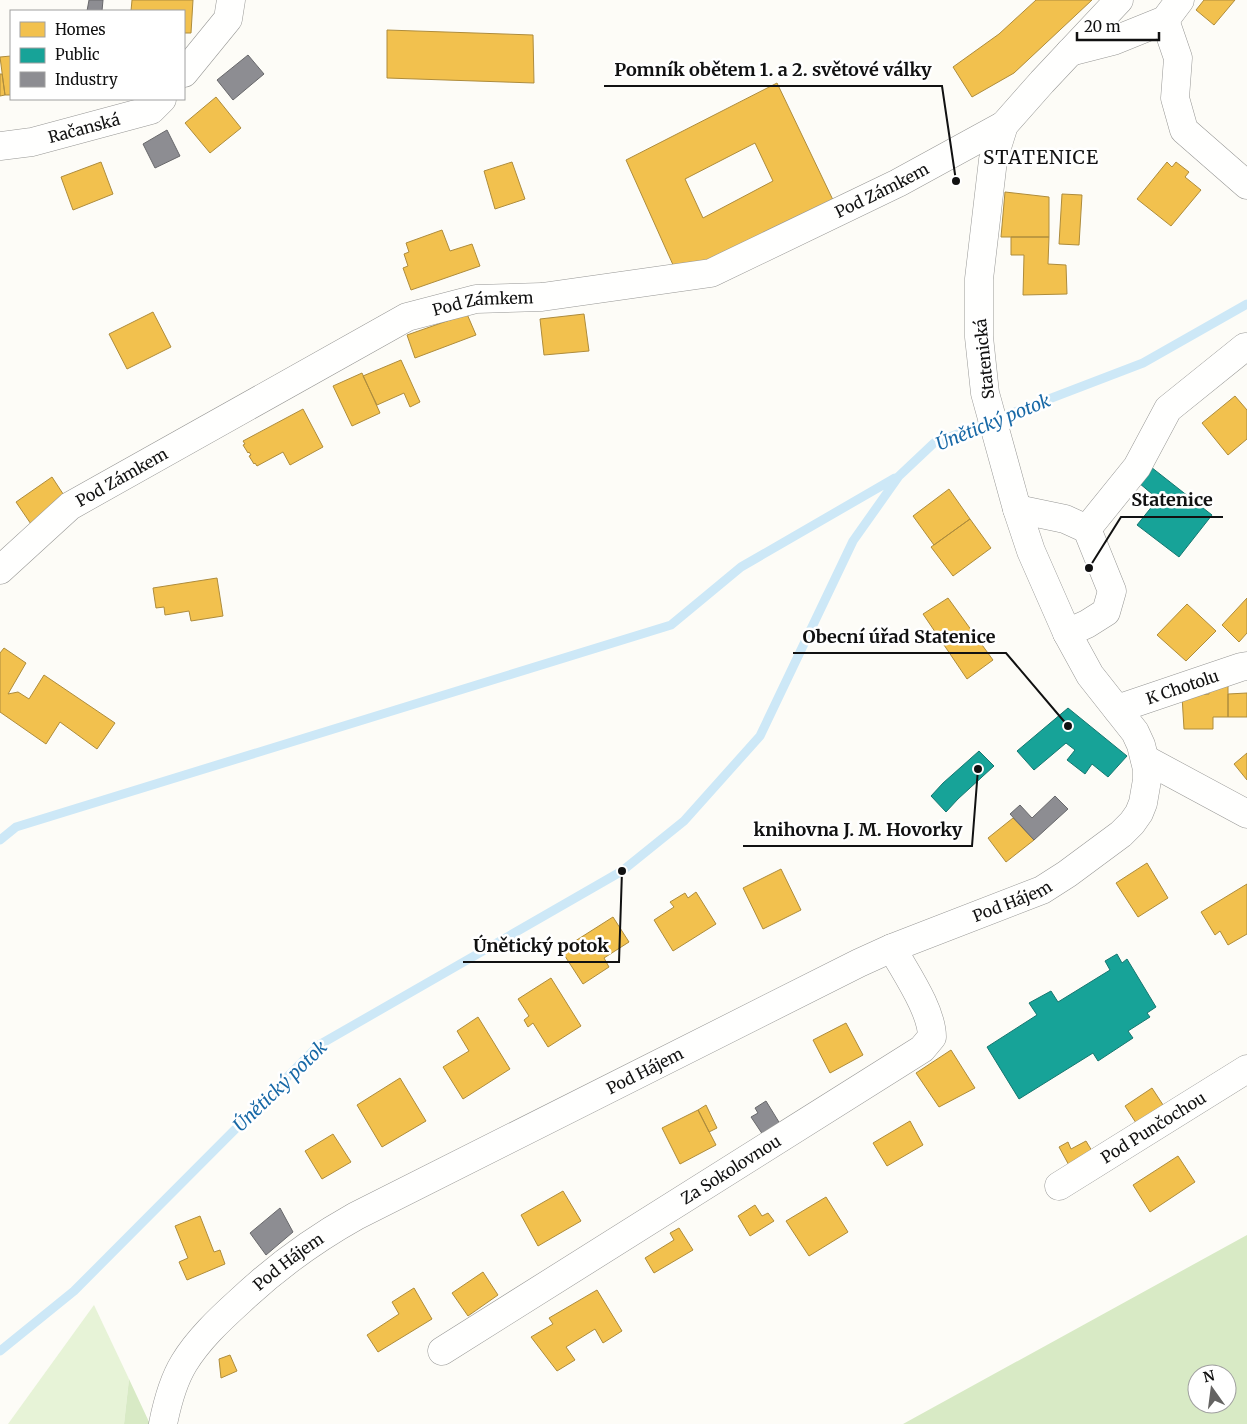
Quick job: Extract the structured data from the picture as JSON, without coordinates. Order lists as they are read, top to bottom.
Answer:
{
  "streets": {
    "street": [
      "Račanská",
      "Pod Zámkem",
      "Statenická",
      "K Chotolu",
      "Pod Hájem",
      "Pod Punčochou",
      "Za Sokolovnou"
    ]
  },
  "crossings": [
    ["Pod Zámkem", "Statenická"],
    ["Statenická", "K Chotolu"],
    ["Statenická", "Pod Hájem"],
    ["Pod Hájem", "Za Sokolovnou"]
  ],
  "districts": ["STATENICE"],
  "water": ["Únětický potok"],
  "places": [
    "Pomník obětem 1. a 2. světové války",
    "Statenice",
    "Obecní úřad Statenice",
    "knihovna J. M. Hovorky",
    "Únětický potok"
  ],
  "legend": ["Homes", "Public", "Industry"],
  "scale_bar": "20 m",
  "north": "top"
}
